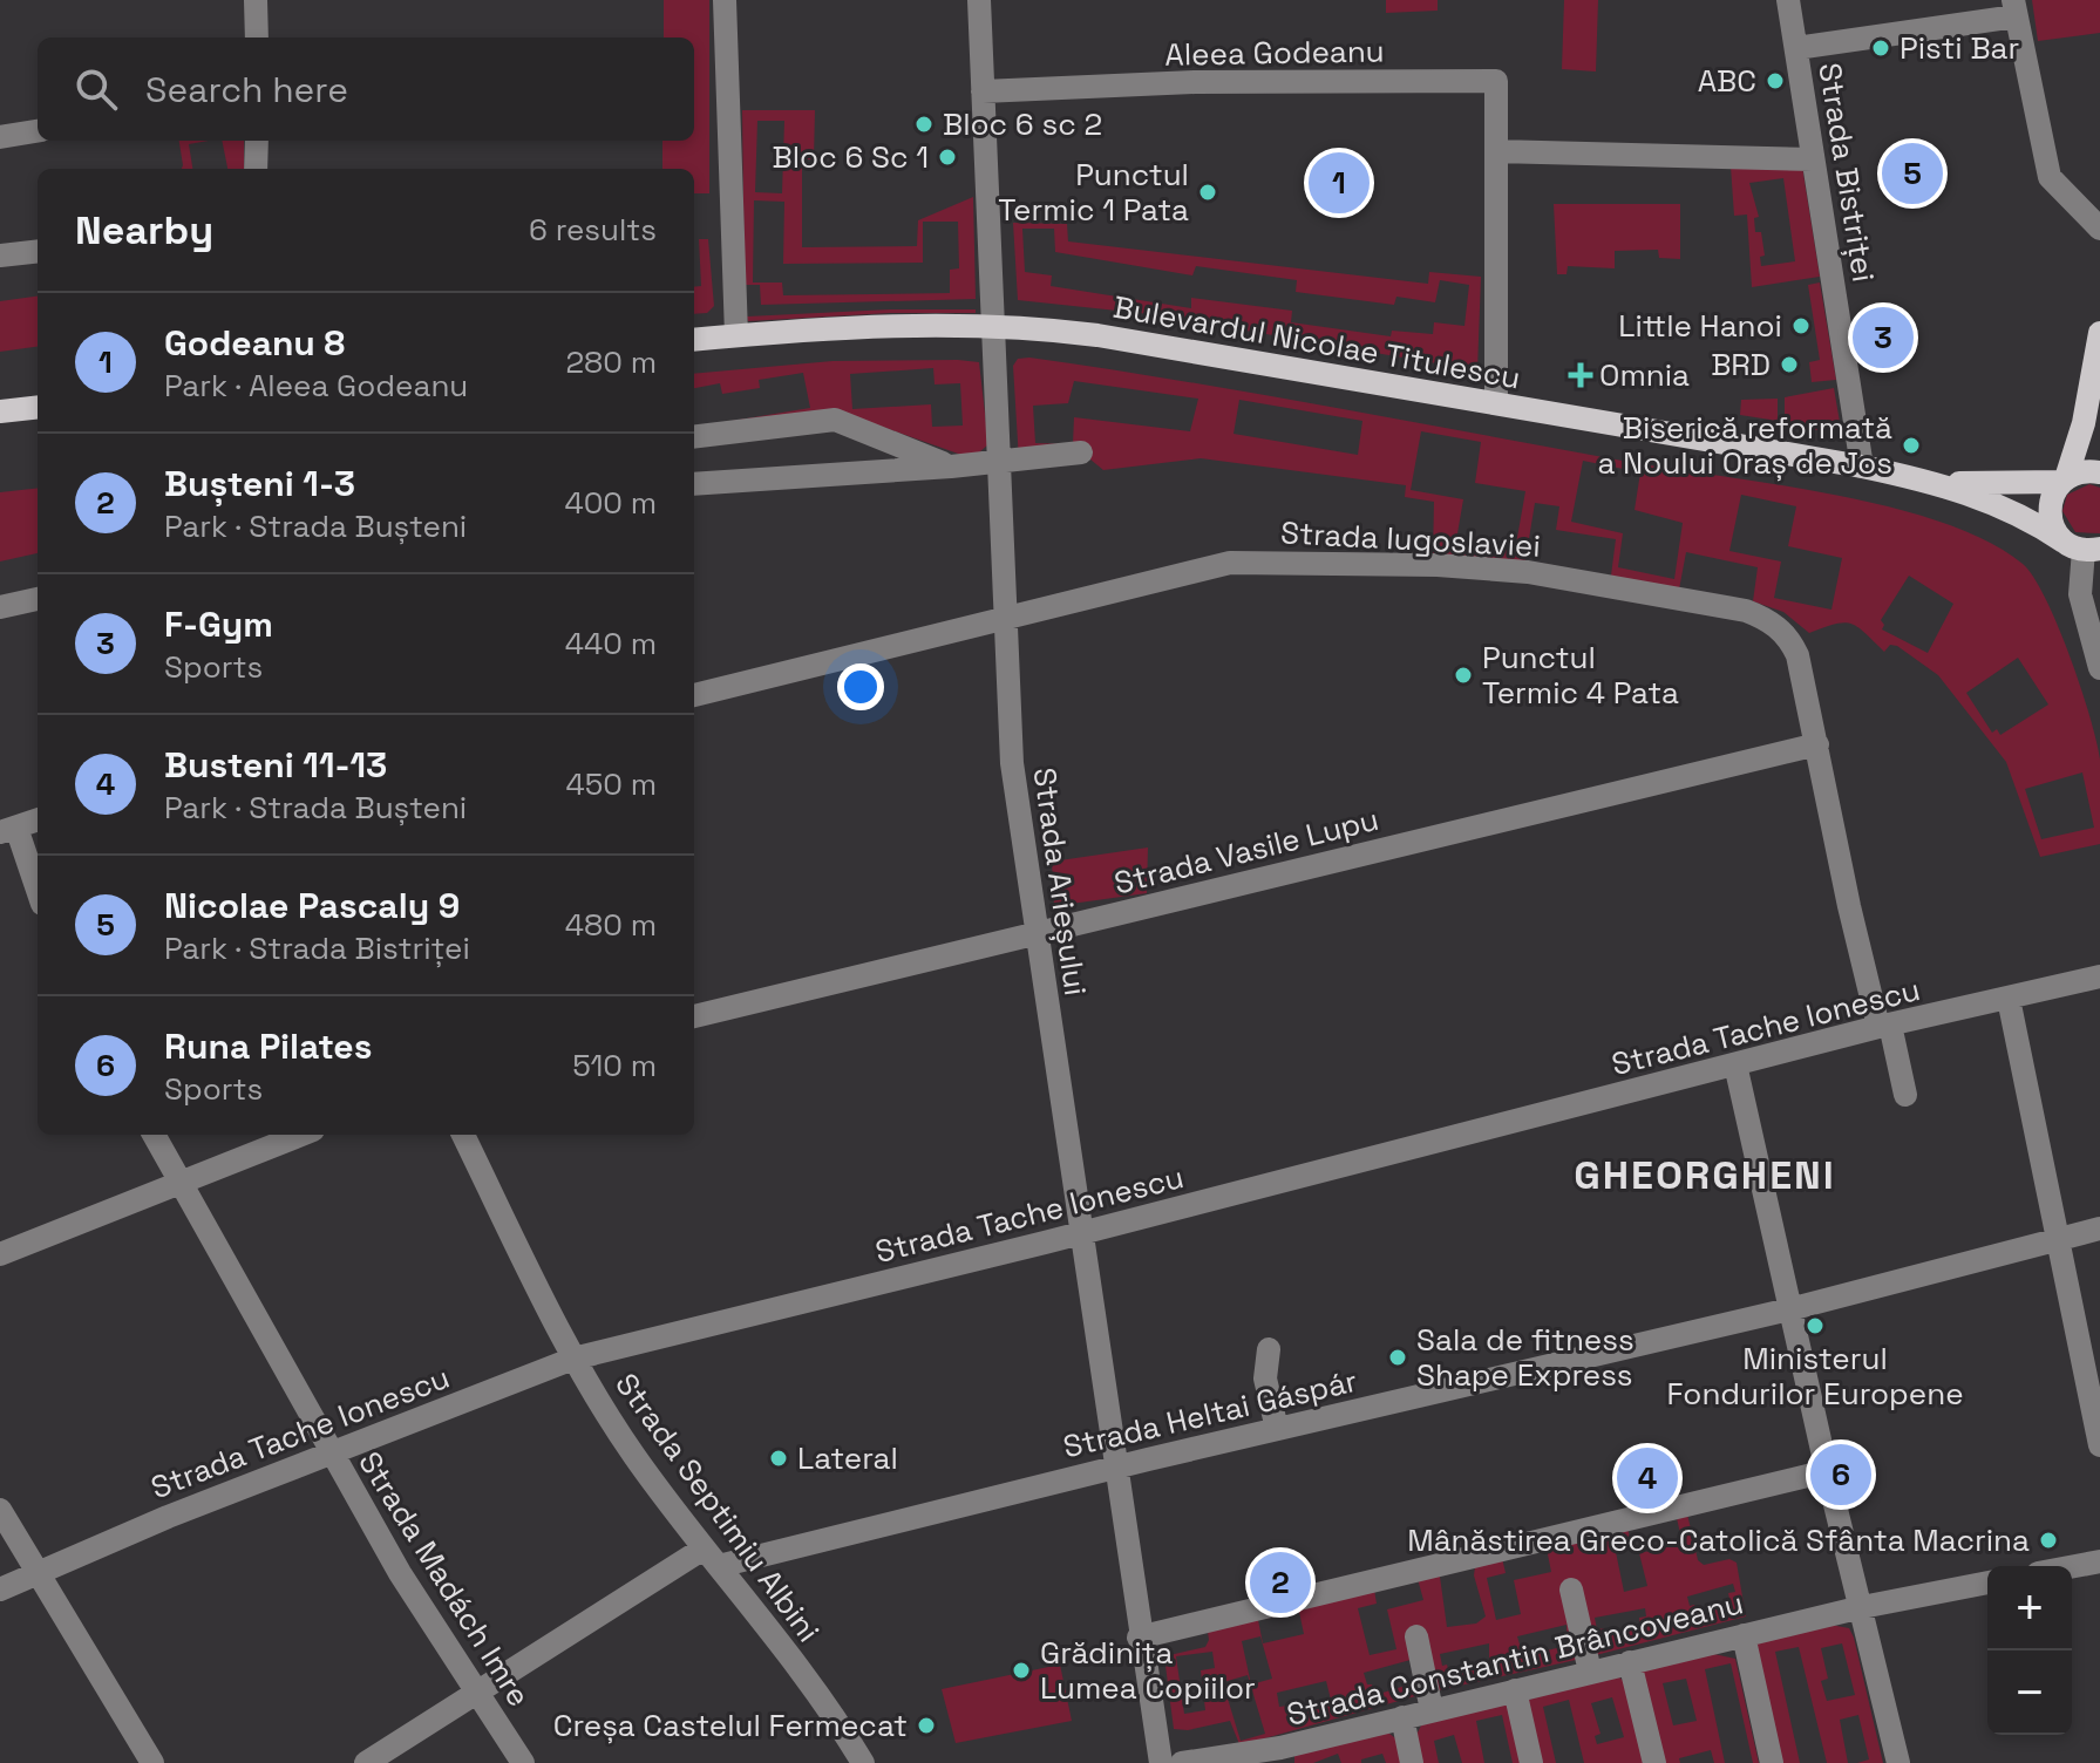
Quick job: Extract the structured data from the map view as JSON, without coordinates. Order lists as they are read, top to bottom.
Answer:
{
  "streets": {
    "main road": ["Bulevardul Nicolae Titulescu"],
    "street": [
      "Aleea Godeanu",
      "Strada Bistriței",
      "Strada Iugoslaviei",
      "Strada Vasile Lupu",
      "Strada Arieșului",
      "Strada Tache Ionescu",
      "Strada Heltai Gáspár",
      "Strada Septimiu Albini",
      "Strada Madách Imre",
      "Strada Constantin Brâncoveanu"
    ]
  },
  "crossings": [
    ["Aleea Godeanu", "Bulevardul Nicolae Titulescu"],
    ["Aleea Godeanu", "Strada Arieșului"],
    ["Strada Bistriței", "Bulevardul Nicolae Titulescu"],
    ["Bulevardul Nicolae Titulescu", "Strada Arieșului"],
    ["Strada Iugoslaviei", "Strada Vasile Lupu"],
    ["Strada Iugoslaviei", "Strada Arieșului"],
    ["Strada Iugoslaviei", "Strada Tache Ionescu"],
    ["Strada Vasile Lupu", "Strada Arieșului"],
    ["Strada Arieșului", "Strada Tache Ionescu"],
    ["Strada Arieșului", "Strada Heltai Gáspár"],
    ["Strada Tache Ionescu", "Strada Septimiu Albini"],
    ["Strada Tache Ionescu", "Strada Madách Imre"],
    ["Strada Heltai Gáspár", "Strada Septimiu Albini"],
    ["Strada Heltai Gáspár", "Strada Madách Imre"]
  ],
  "districts": ["GHEORGHENI"],
  "places": {
    "other": [
      "Pisti Bar",
      "ABC",
      "Bloc 6 sc 2",
      "Bloc 6 Sc 1",
      "Punctul Termic 1 Pata",
      "Little Hanoi",
      "BRD",
      "Biserică reformată a Noului Oraș de Jos",
      "Punctul Termic 4 Pata",
      "Ministerul Fondurilor Europene",
      "Sala de fitness Shape Express",
      "Lateral",
      "Mânăstirea Greco-Catolică Sfânta Macrina",
      "Grădinița Lumea Copiilor",
      "Creșa Castelul Fermecat"
    ],
    "health": ["Omnia"]
  },
  "page": {
    "search": "Search here",
    "pins": [
      "5",
      "1",
      "3",
      "6",
      "4",
      "2"
    ],
    "heading": ["Nearby", "6 results"],
    "list": [
      {
        "mark": "1",
        "name": "Godeanu 8",
        "note": "Park · Aleea Godeanu",
        "value": "280 m"
      },
      {
        "mark": "2",
        "name": "Bușteni 1-3",
        "note": "Park · Strada Bușteni",
        "value": "400 m"
      },
      {
        "mark": "3",
        "name": "F-Gym",
        "note": "Sports",
        "value": "440 m"
      },
      {
        "mark": "4",
        "name": "Busteni 11-13",
        "note": "Park · Strada Bușteni",
        "value": "450 m"
      },
      {
        "mark": "5",
        "name": "Nicolae Pascaly 9",
        "note": "Park · Strada Bistriței",
        "value": "480 m"
      },
      {
        "mark": "6",
        "name": "Runa Pilates",
        "note": "Sports",
        "value": "510 m"
      }
    ],
    "map_buttons": ["+", "−"]
  }
}
